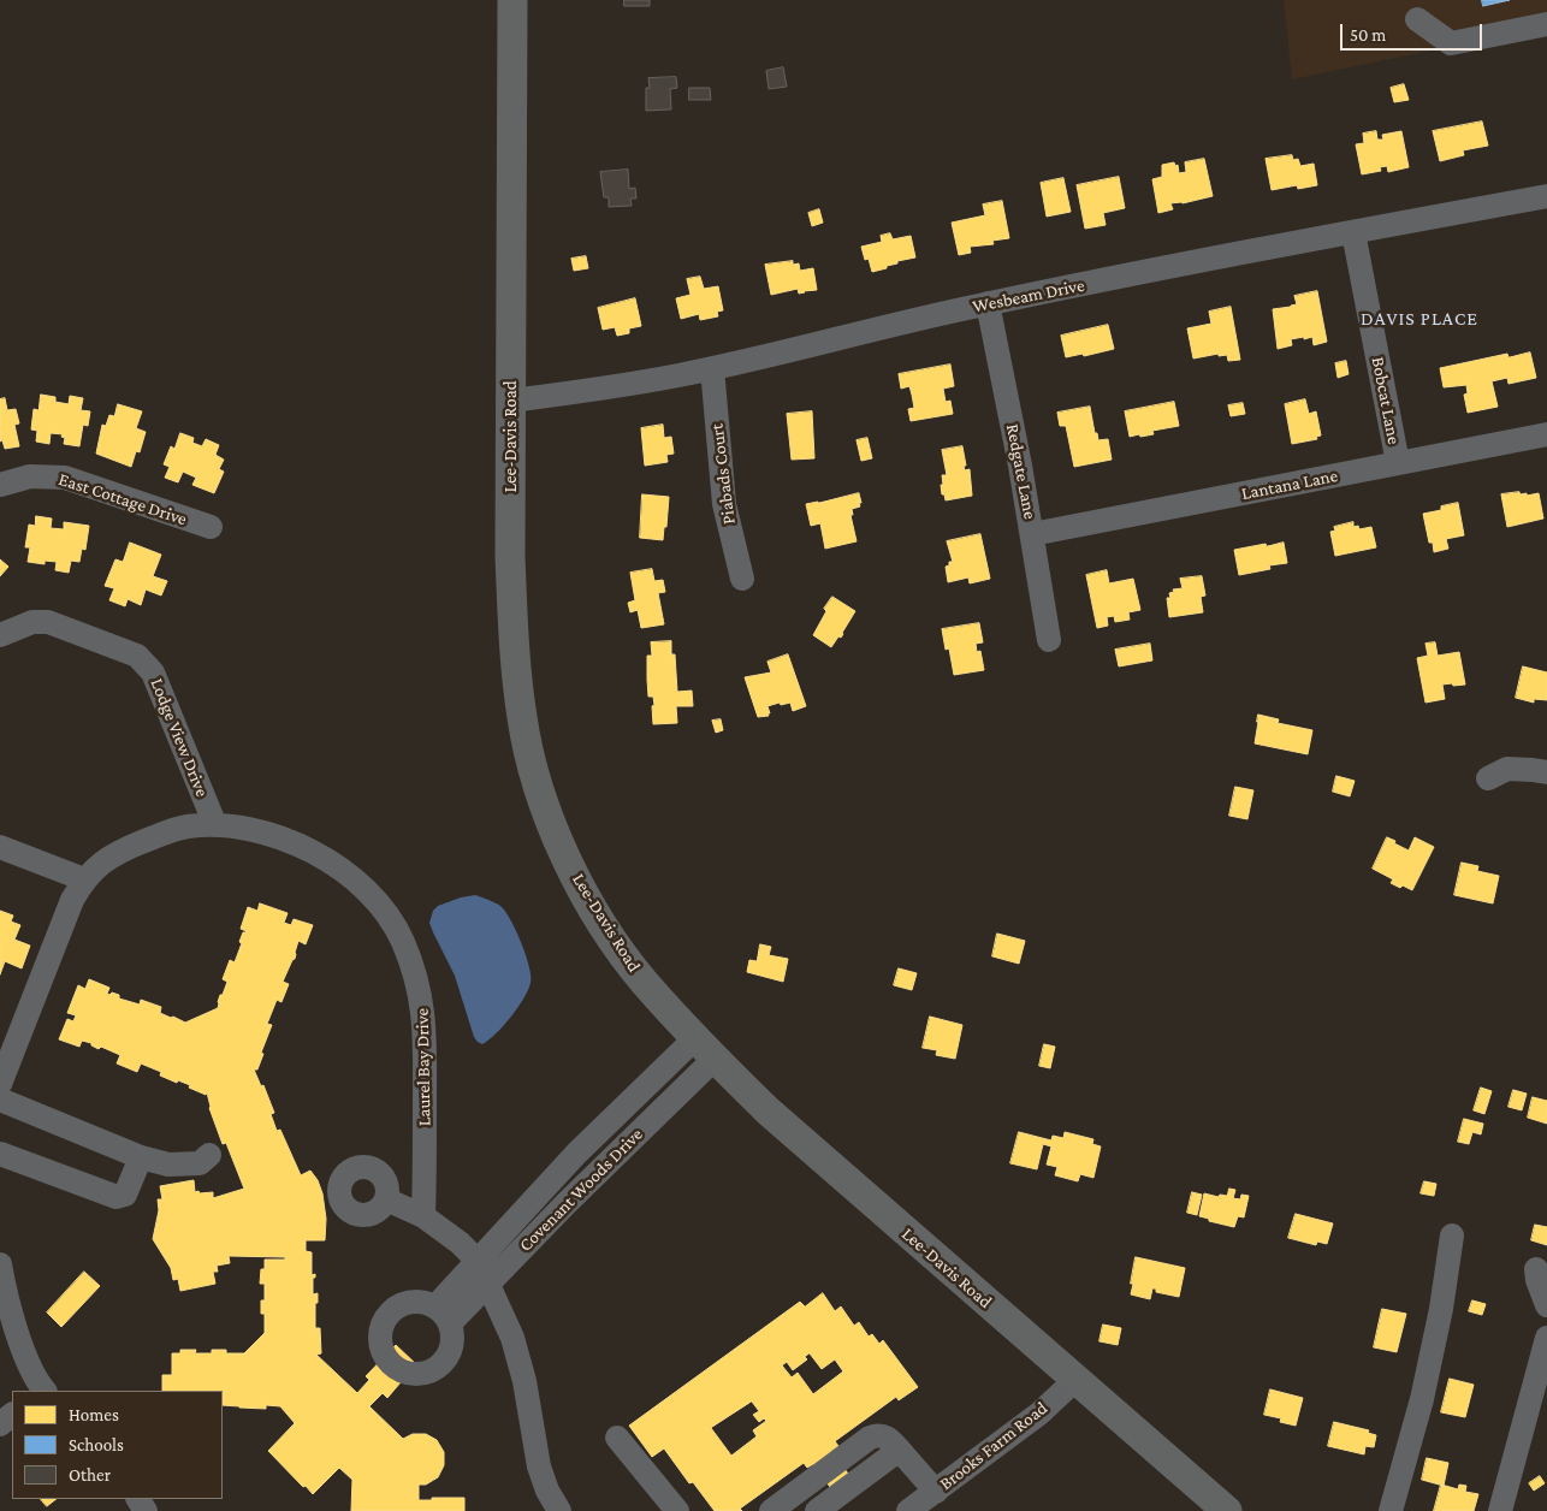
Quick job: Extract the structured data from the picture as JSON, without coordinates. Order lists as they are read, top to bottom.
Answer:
{
  "streets": {
    "main road": ["Lee-Davis Road"],
    "street": [
      "Wesbeam Drive",
      "Bobcat Lane",
      "Redgate Lane",
      "Piabads Court",
      "Lantana Lane",
      "East Cottage Drive",
      "Lodge View Drive",
      "Laurel Bay Drive",
      "Covenant Woods Drive",
      "Brooks Farm Road"
    ]
  },
  "crossings": [
    ["Wesbeam Drive", "Bobcat Lane"],
    ["Wesbeam Drive", "Lee-Davis Road"],
    ["Wesbeam Drive", "Redgate Lane"],
    ["Wesbeam Drive", "Piabads Court"],
    ["Bobcat Lane", "Lantana Lane"],
    ["Lee-Davis Road", "Covenant Woods Drive"],
    ["Lee-Davis Road", "Brooks Farm Road"],
    ["Redgate Lane", "Lantana Lane"],
    ["Lodge View Drive", "Laurel Bay Drive"]
  ],
  "districts": ["DAVIS PLACE"],
  "legend": ["Homes", "Schools", "Other"],
  "scale_bar": "50 m"
}
